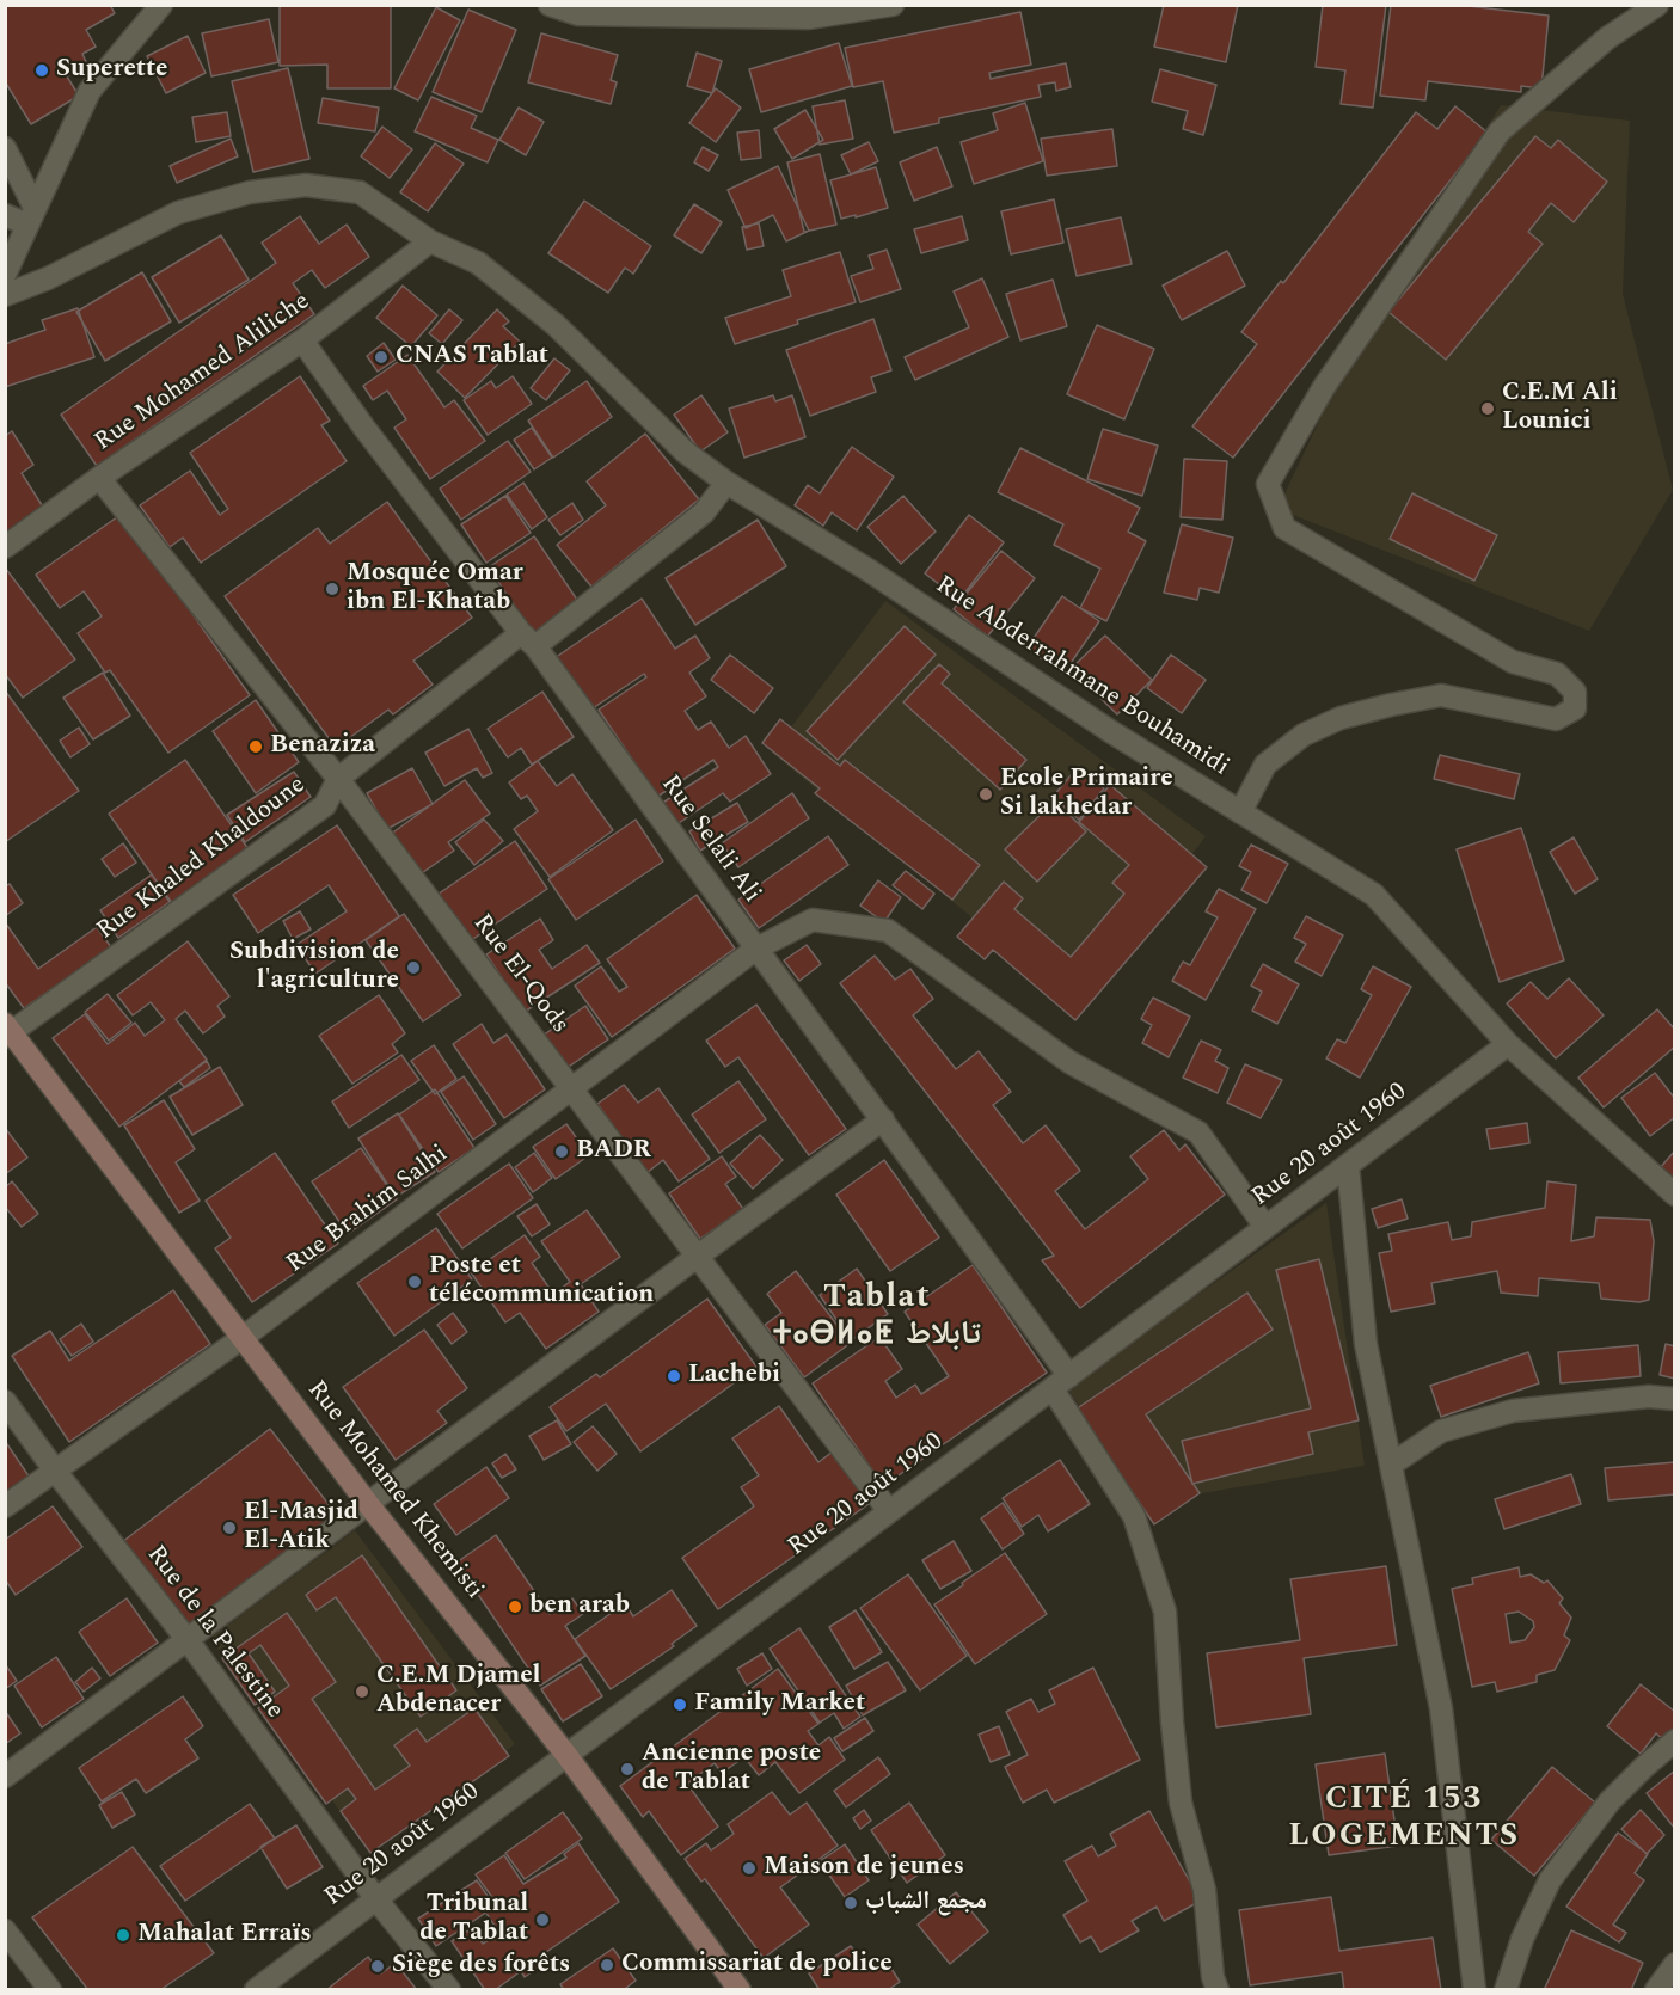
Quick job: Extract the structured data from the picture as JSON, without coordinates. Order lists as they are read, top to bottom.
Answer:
{
  "streets": {
    "main road": ["Rue Mohamed Khemisti"],
    "street": [
      "Rue Mohamed Aliliche",
      "Rue Abderrahmane Bouhamidi",
      "Rue Selali Ali",
      "Rue Khaled Khaldoune",
      "Rue El-Qods",
      "Rue 20 août 1960",
      "Rue Brahim Salhi",
      "Rue de la Palestine"
    ]
  },
  "crossings": [
    ["Rue Mohamed Aliliche", "Rue Abderrahmane Bouhamidi"],
    ["Rue Mohamed Aliliche", "Rue Selali Ali"],
    ["Rue Mohamed Aliliche", "Rue El-Qods"],
    ["Rue Abderrahmane Bouhamidi", "Rue Khaled Khaldoune"],
    ["Rue Abderrahmane Bouhamidi", "Rue 20 août 1960"],
    ["Rue Selali Ali", "Rue Khaled Khaldoune"],
    ["Rue Selali Ali", "Rue 20 août 1960"],
    ["Rue Selali Ali", "Rue Brahim Salhi"],
    ["Rue Khaled Khaldoune", "Rue El-Qods"],
    ["Rue Khaled Khaldoune", "Rue Mohamed Khemisti"],
    ["Rue El-Qods", "Rue 20 août 1960"],
    ["Rue El-Qods", "Rue Brahim Salhi"],
    ["Rue 20 août 1960", "Rue Brahim Salhi"],
    ["Rue 20 août 1960", "Rue Mohamed Khemisti"],
    ["Rue 20 août 1960", "Rue de la Palestine"],
    ["Rue Brahim Salhi", "Rue Mohamed Khemisti"],
    ["Rue Brahim Salhi", "Rue de la Palestine"]
  ],
  "districts": ["Tablat ⵜⴰⴱⵍⴰⵟ تابلاط", "CITÉ 153 LOGEMENTS"],
  "places": [
    "Superette",
    "CNAS Tablat",
    "C.E.M Ali Lounici",
    "Mosquée Omar ibn El-Khatab",
    "Benaziza",
    "Ecole Primaire Si lakhedar",
    "Subdivision de l'agriculture",
    "BADR",
    "Poste et télécommunication",
    "Lachebi",
    "El-Masjid El-Atik",
    "ben arab",
    "C.E.M Djamel Abdenacer",
    "Family Market",
    "Ancienne poste de Tablat",
    "Maison de jeunes",
    "مجمع الشباب",
    "Tribunal de Tablat",
    "Mahalat Erraïs",
    "Commissariat de police",
    "Siège des forêts"
  ]
}
